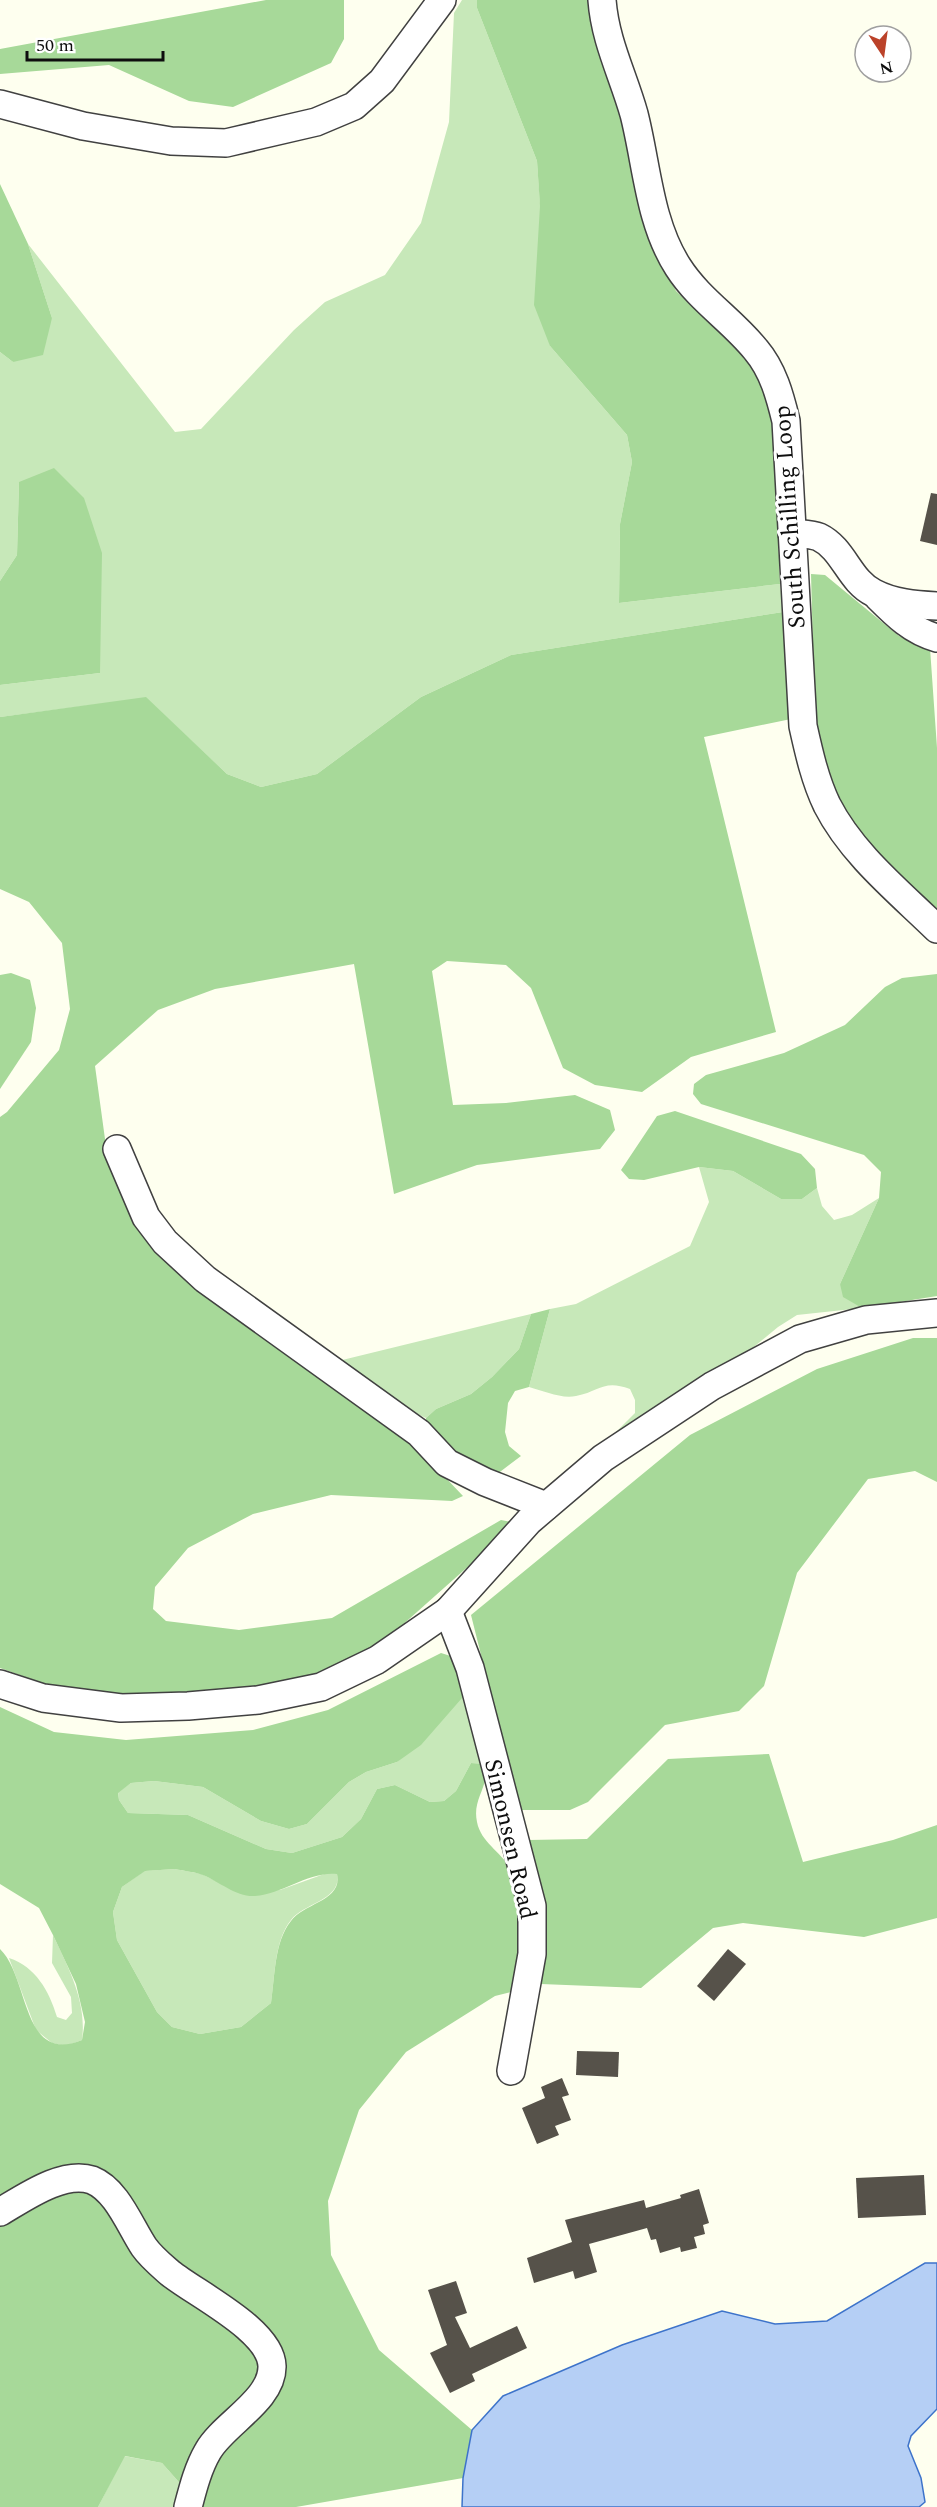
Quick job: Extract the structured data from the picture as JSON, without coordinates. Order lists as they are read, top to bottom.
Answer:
{
  "streets": {
    "street": ["South Schilling Loop", "Simonsen Road"]
  },
  "scale_bar": "50 m",
  "north": "bottom"
}
